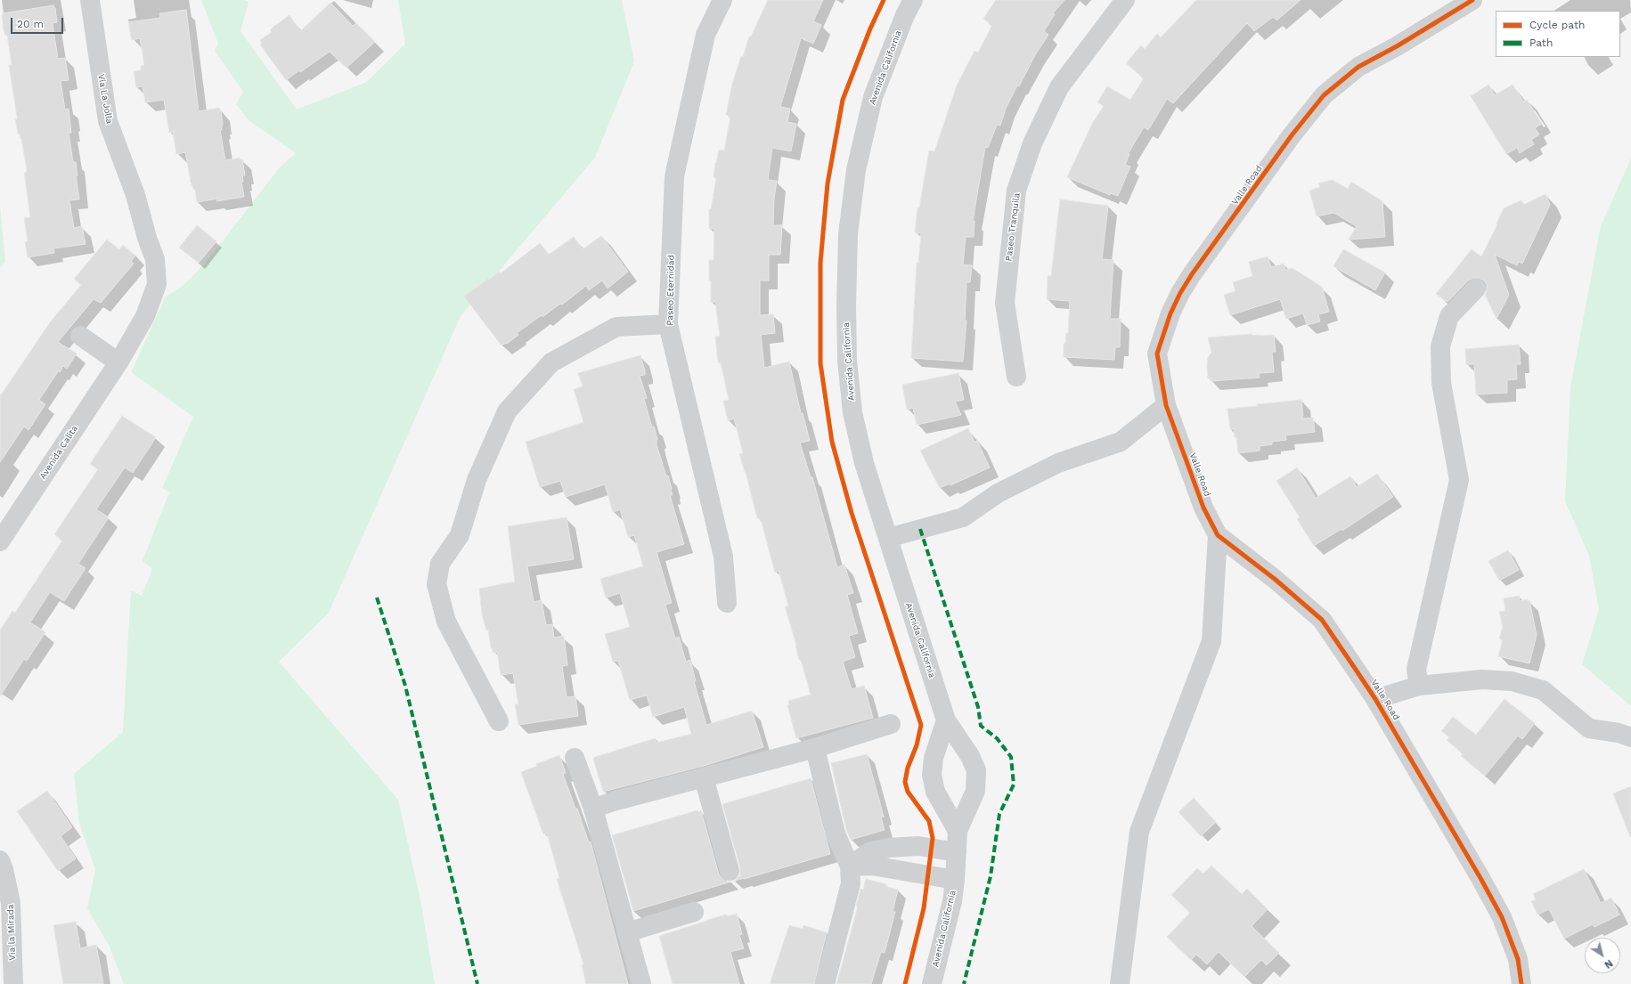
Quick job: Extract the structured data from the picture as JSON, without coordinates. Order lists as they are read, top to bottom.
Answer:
{
  "streets": {
    "street": [
      "Avenida California",
      "Via La Jolla",
      "Valle Road",
      "Paseo Tranquila",
      "Paseo Eternidad",
      "Avenida Calita",
      "Via la Mirada"
    ]
  },
  "crossings": [
    ["Via La Jolla", "Avenida Calita"]
  ],
  "legend": ["Cycle path", "Path"],
  "scale_bar": "20 m",
  "north": "bottom right"
}
